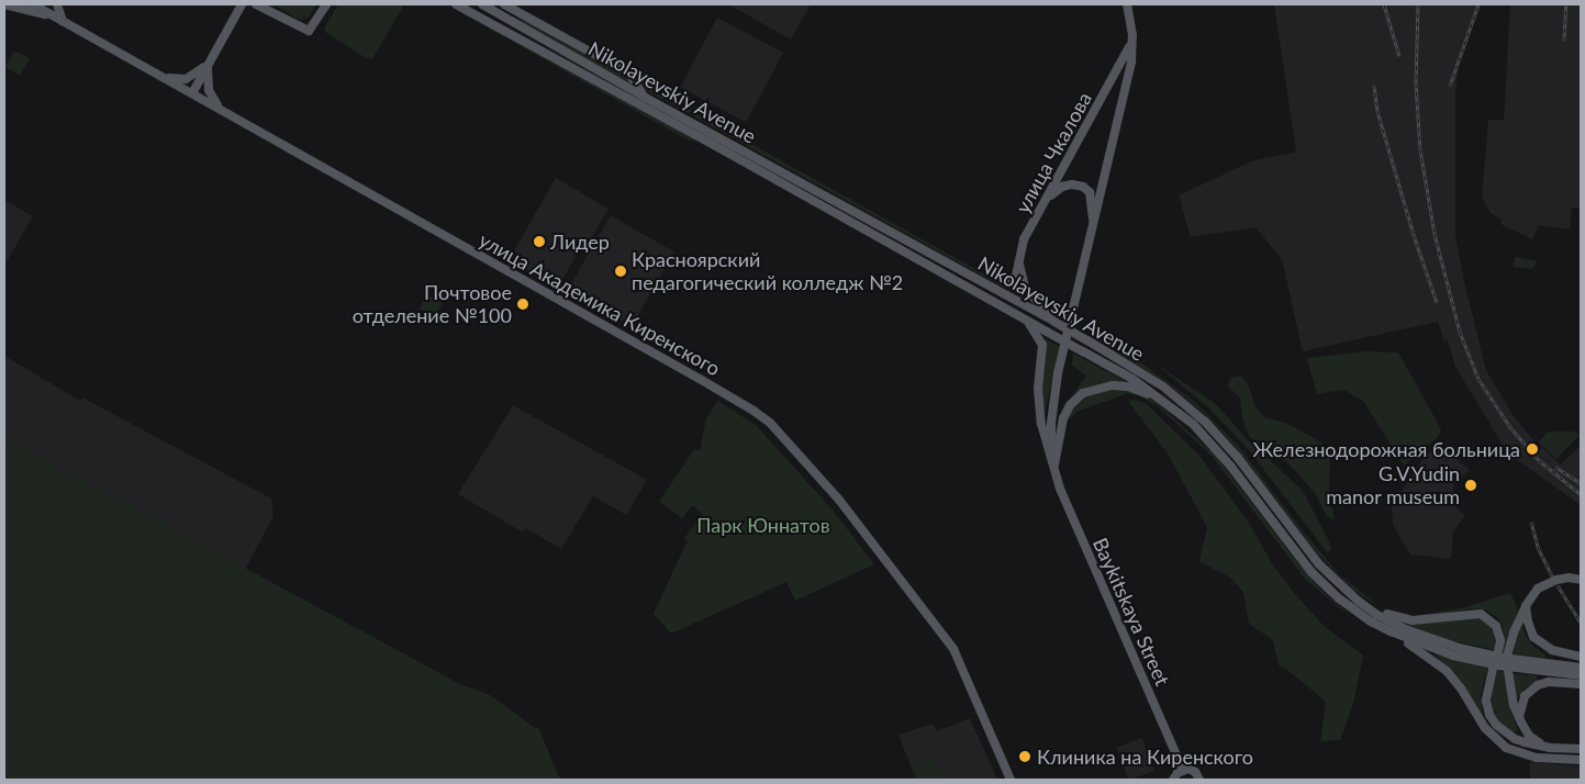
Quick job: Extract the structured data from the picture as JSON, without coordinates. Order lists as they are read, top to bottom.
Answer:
{
  "streets": {
    "main road": [
      "Nikolayevskiy Avenue",
      "улица Чкалова",
      "улица Академика Киренского",
      "Baykitskaya Street"
    ]
  },
  "parks": ["Парк Юннатов"],
  "places": [
    "Лидер",
    "Красноярский педагогический колледж №2",
    "Почтовое отделение №100",
    "Железнодорожная больница",
    "G.V.Yudin manor museum",
    "Клиника на Киренского"
  ]
}
